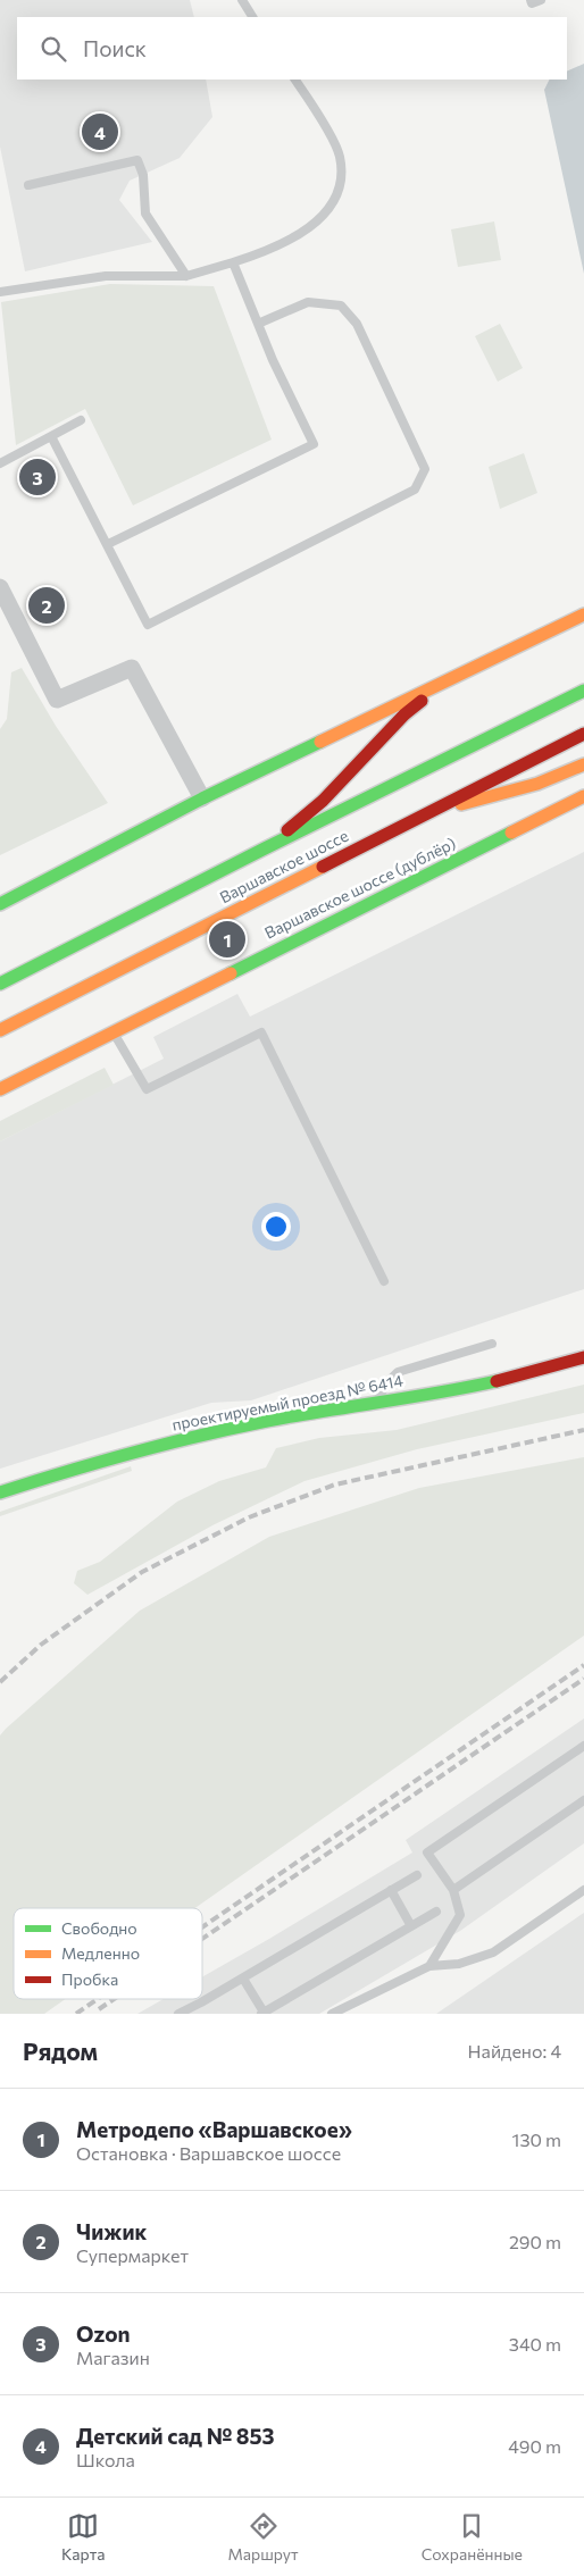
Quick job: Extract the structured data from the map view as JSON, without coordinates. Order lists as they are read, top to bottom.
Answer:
{
  "streets": {
    "main road": ["Варшавское шоссе", "Варшавское шоссе (дублёр)", "проектируемый проезд № 6414"]
  },
  "legend": ["Свободно", "Медленно", "Пробка"],
  "page": {
    "search": "Поиск",
    "pins": [
      "4",
      "3",
      "2",
      "1"
    ],
    "heading": ["Рядом", "Найдено: 4"],
    "list": [
      {
        "mark": "1",
        "name": "Метродепо «Варшавское»",
        "note": "Остановка · Варшавское шоссе",
        "value": "130 m"
      },
      {
        "mark": "2",
        "name": "Чижик",
        "note": "Супермаркет",
        "value": "290 m"
      },
      {
        "mark": "3",
        "name": "Ozon",
        "note": "Магазин",
        "value": "340 m"
      },
      {
        "mark": "4",
        "name": "Детский сад № 853",
        "note": "Школа",
        "value": "490 m"
      }
    ],
    "nav": ["Карта", "Маршрут", "Сохранённые"]
  }
}
